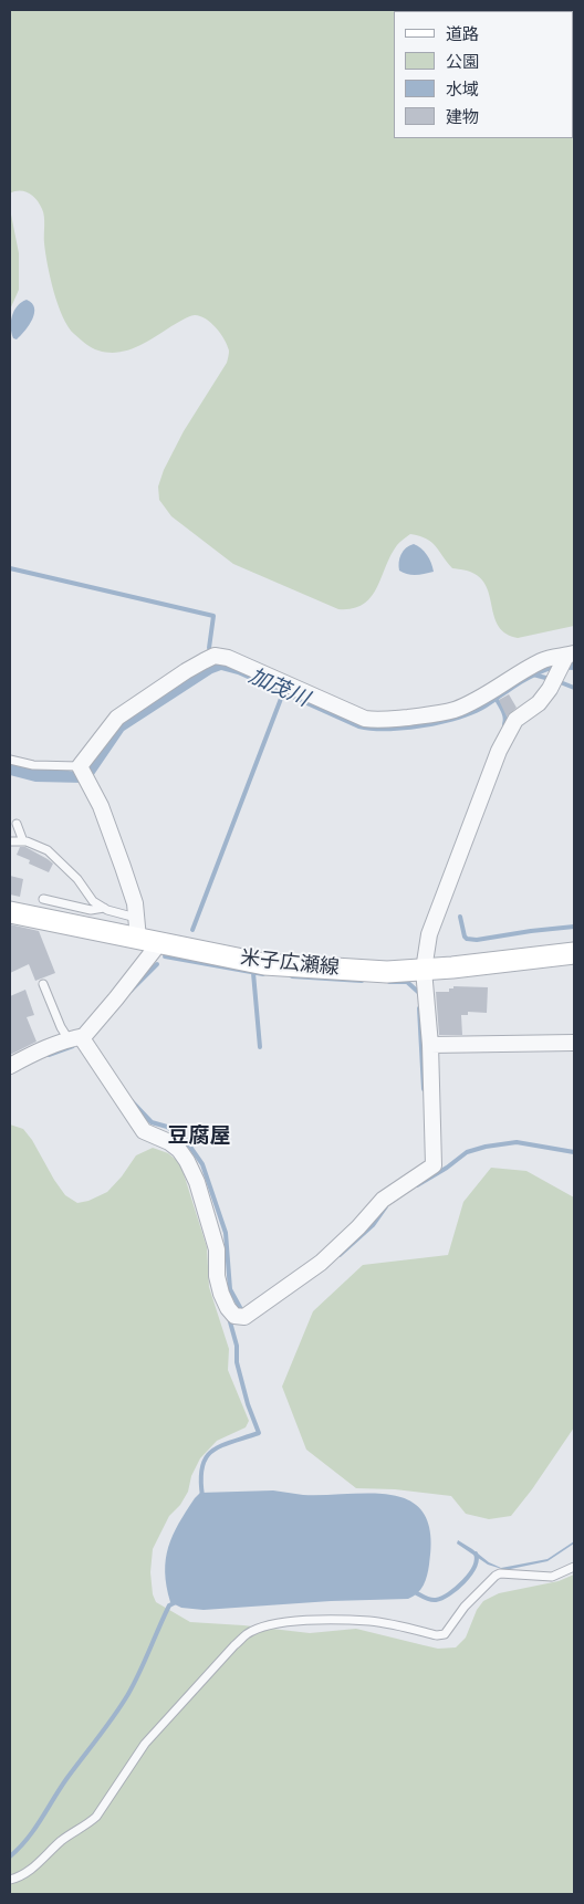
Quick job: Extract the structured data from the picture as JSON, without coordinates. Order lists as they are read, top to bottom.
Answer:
{
  "streets": {
    "main road": ["米子広瀬線"]
  },
  "districts": ["豆腐屋"],
  "water": ["加茂川"],
  "legend": [
    "道路",
    "公園",
    "水域",
    "建物"
  ]
}
